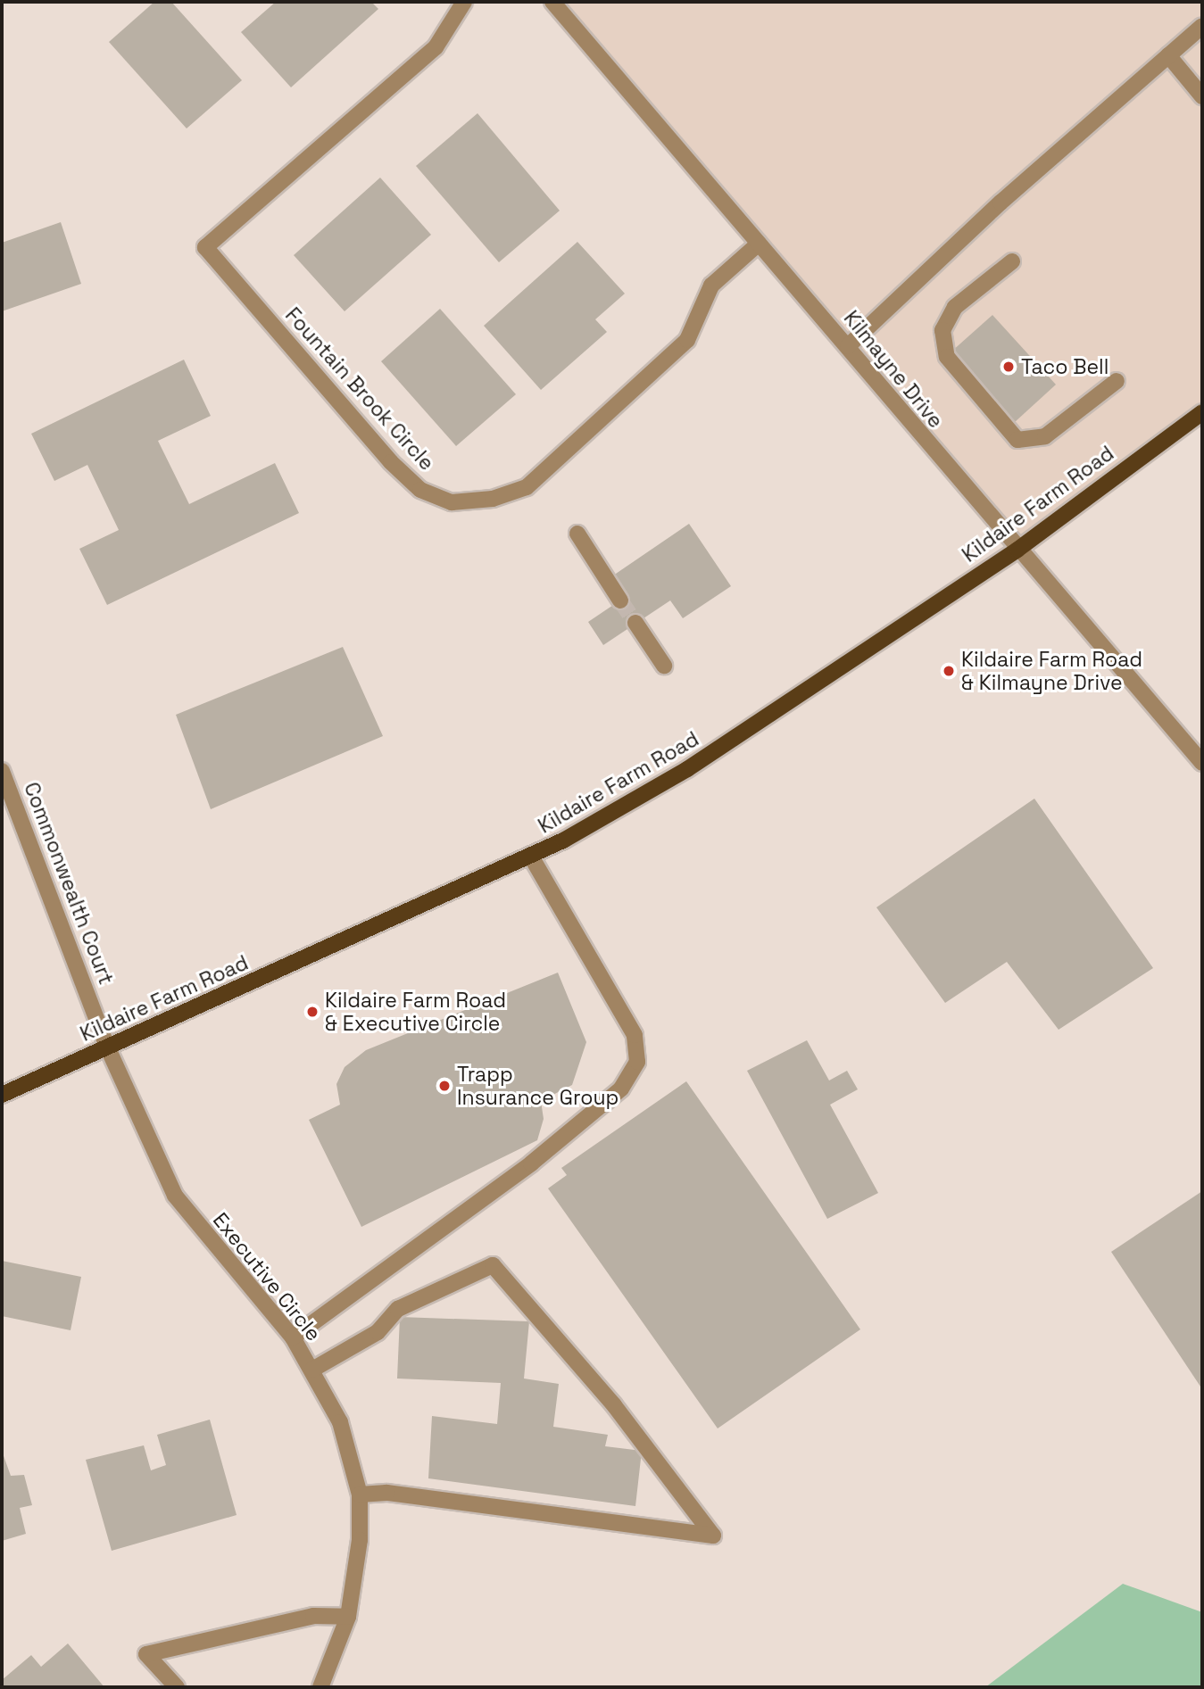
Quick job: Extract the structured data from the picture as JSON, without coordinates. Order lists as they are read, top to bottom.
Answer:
{
  "streets": {
    "main road": ["Kildaire Farm Road"],
    "street": [
      "Kilmayne Drive",
      "Fountain Brook Circle",
      "Commonwealth Court",
      "Executive Circle"
    ]
  },
  "crossings": [
    ["Kilmayne Drive", "Fountain Brook Circle"],
    ["Kilmayne Drive", "Kildaire Farm Road"],
    ["Kildaire Farm Road", "Commonwealth Court"],
    ["Kildaire Farm Road", "Executive Circle"],
    ["Commonwealth Court", "Executive Circle"]
  ],
  "places": [
    "Taco Bell",
    "Kildaire Farm Road & Kilmayne Drive",
    "Kildaire Farm Road & Executive Circle",
    "Trapp Insurance Group"
  ]
}
